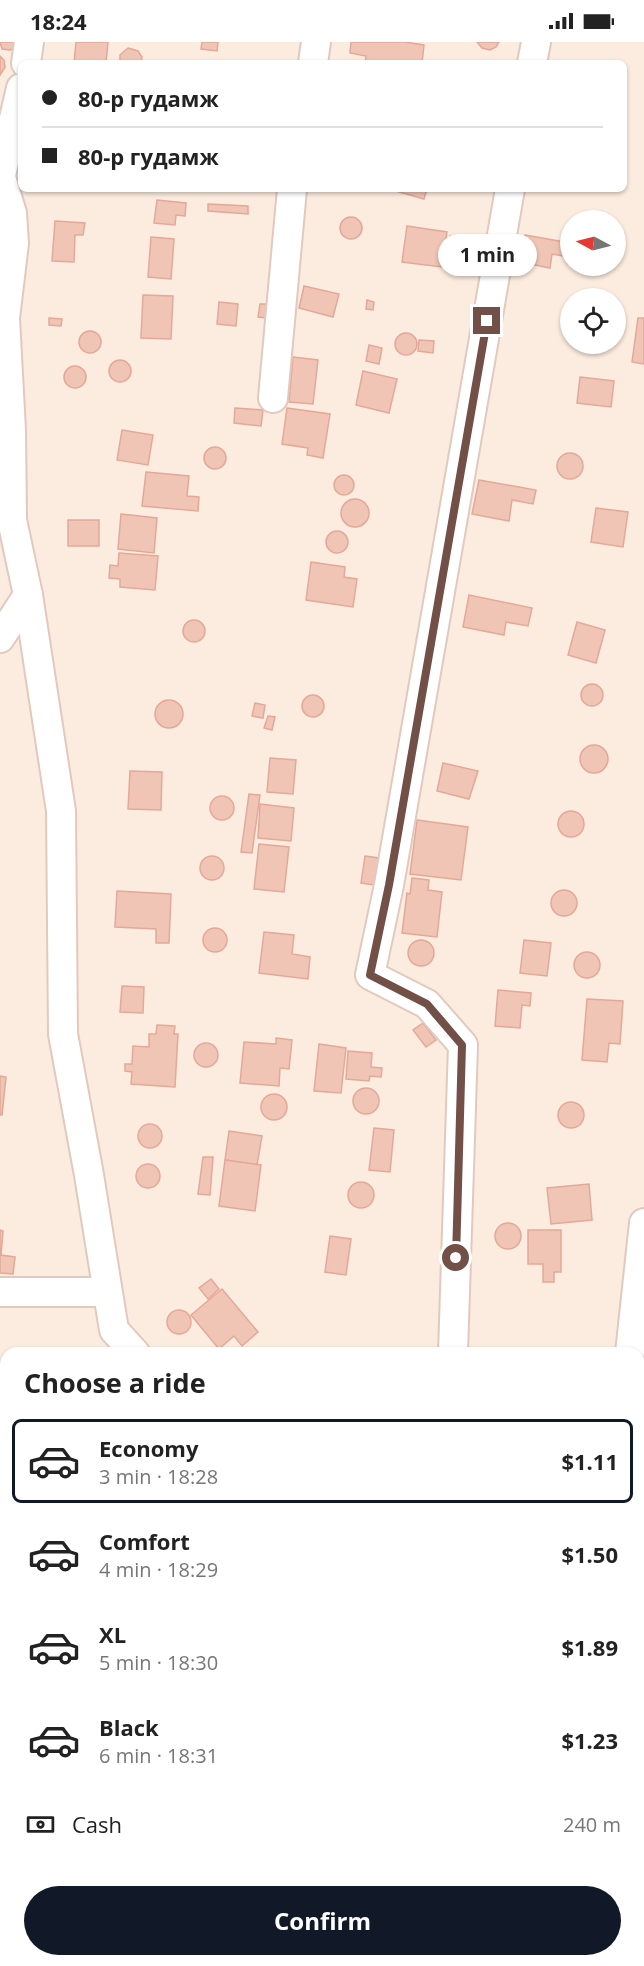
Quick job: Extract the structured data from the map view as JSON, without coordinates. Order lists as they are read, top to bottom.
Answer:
{
  "north": "left",
  "page": {
    "status": "18:24",
    "banner": ["80-р гудамж", "80-р гудамж"],
    "bubble": "1 min",
    "heading": "Choose a ride",
    "list": [
      {
        "name": "Economy",
        "note": "3 min · 18:28",
        "value": "$1.11"
      },
      {
        "name": "Comfort",
        "note": "4 min · 18:29",
        "value": "$1.50"
      },
      {
        "name": "XL",
        "note": "5 min · 18:30",
        "value": "$1.89"
      },
      {
        "name": "Black",
        "note": "6 min · 18:31",
        "value": "$1.23"
      }
    ],
    "pay": ["Cash", "240 m"],
    "buttons": "Confirm"
  }
}
